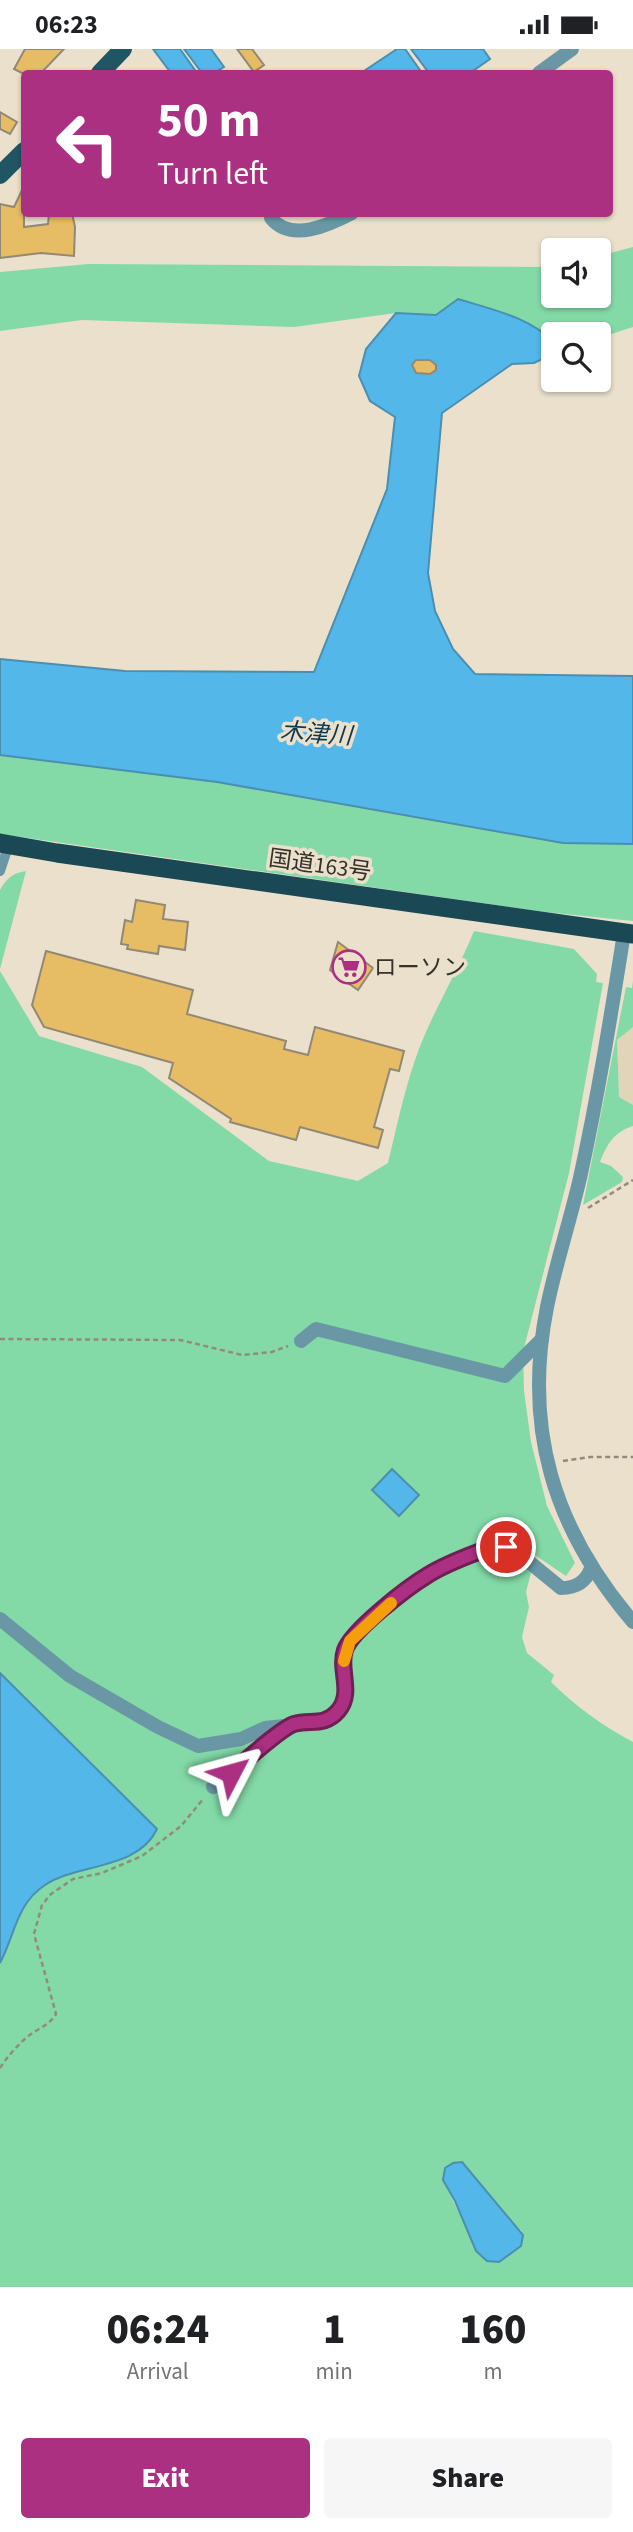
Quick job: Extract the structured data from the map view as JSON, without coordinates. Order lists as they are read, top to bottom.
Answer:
{
  "streets": {
    "highway": ["国道163号"]
  },
  "water": ["木津川"],
  "places": {
    "supermarket": ["ローソン"]
  },
  "page": {
    "status": "06:23",
    "turn": ["50 m", "Turn left"],
    "eta": [
      "06:24",
      "Arrival",
      "1",
      "min",
      "160",
      "m"
    ],
    "buttons": ["Exit", "Share"]
  }
}
